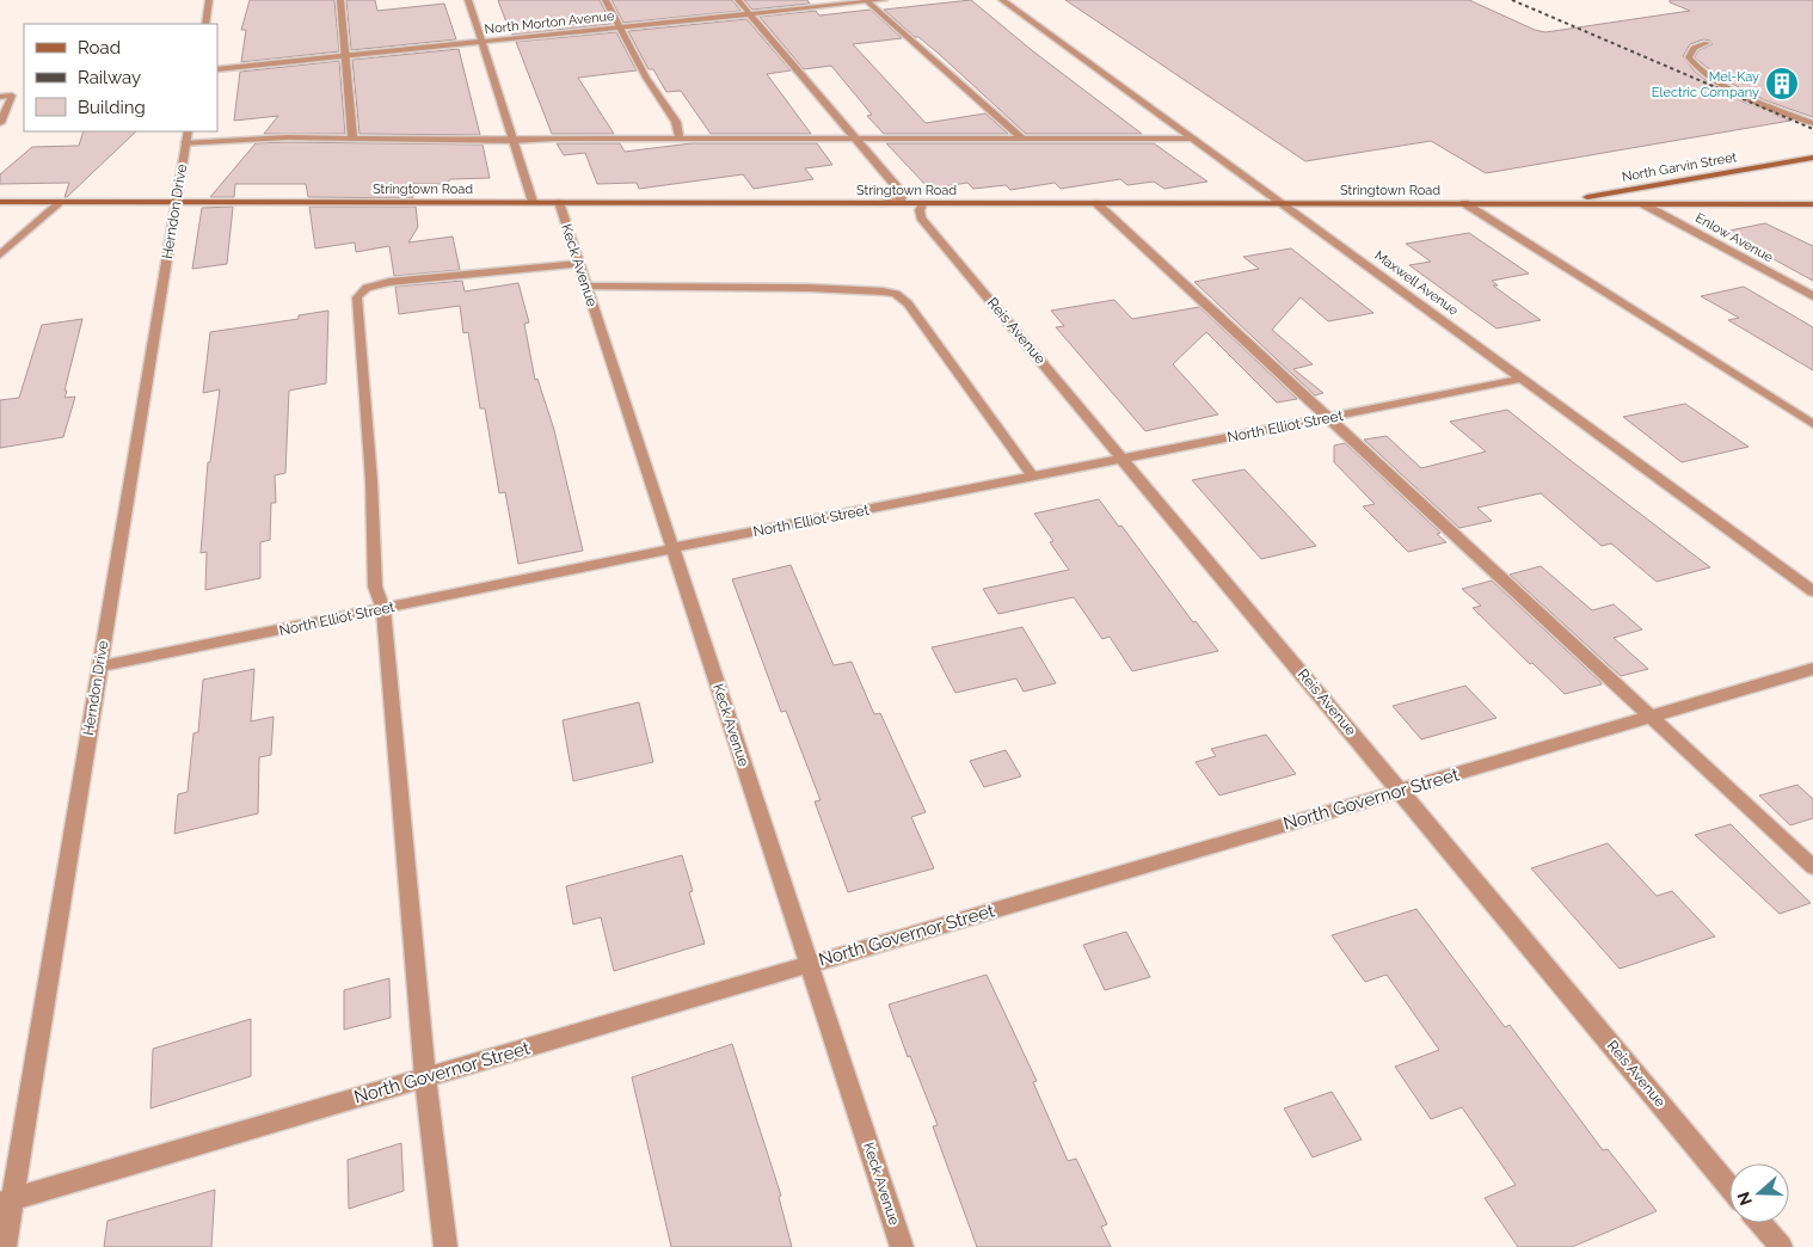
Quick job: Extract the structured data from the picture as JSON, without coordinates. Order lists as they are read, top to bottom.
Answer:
{
  "streets": {
    "main road": ["North Garvin Street", "Stringtown Road"],
    "street": [
      "North Morton Avenue",
      "Herndon Drive",
      "Enlow Avenue",
      "Keck Avenue",
      "Maxwell Avenue",
      "Reis Avenue",
      "North Elliot Street",
      "North Governor Street"
    ]
  },
  "crossings": [
    ["North Garvin Street", "Stringtown Road"],
    ["Stringtown Road", "Herndon Drive"],
    ["Stringtown Road", "Enlow Avenue"],
    ["Stringtown Road", "Keck Avenue"],
    ["Stringtown Road", "Maxwell Avenue"],
    ["Stringtown Road", "Reis Avenue"],
    ["Herndon Drive", "North Elliot Street"],
    ["Herndon Drive", "North Governor Street"],
    ["Keck Avenue", "North Elliot Street"],
    ["Keck Avenue", "North Governor Street"],
    ["Maxwell Avenue", "North Elliot Street"],
    ["Reis Avenue", "North Elliot Street"],
    ["Reis Avenue", "North Governor Street"]
  ],
  "places": {
    "building": ["Mel-Kay Electric Company"]
  },
  "legend": ["Road", "Railway", "Building"],
  "north": "left"
}
